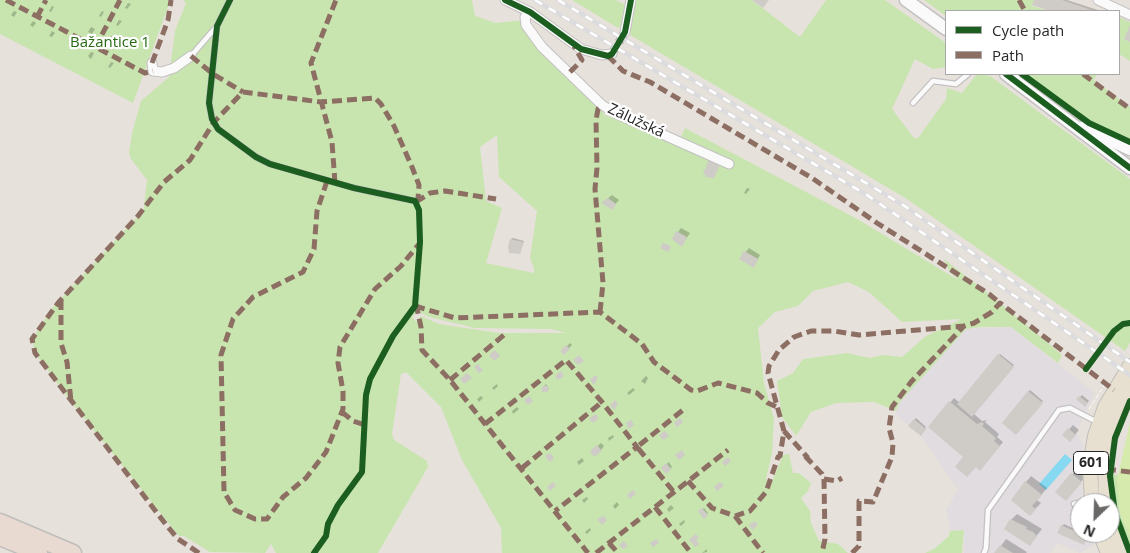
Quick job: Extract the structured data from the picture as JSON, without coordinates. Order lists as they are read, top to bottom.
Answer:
{
  "streets": {
    "main road": ["601"],
    "street": ["Zálužská"]
  },
  "parks": ["Bažantice 1"],
  "legend": ["Cycle path", "Path"],
  "north": "bottom left"
}
